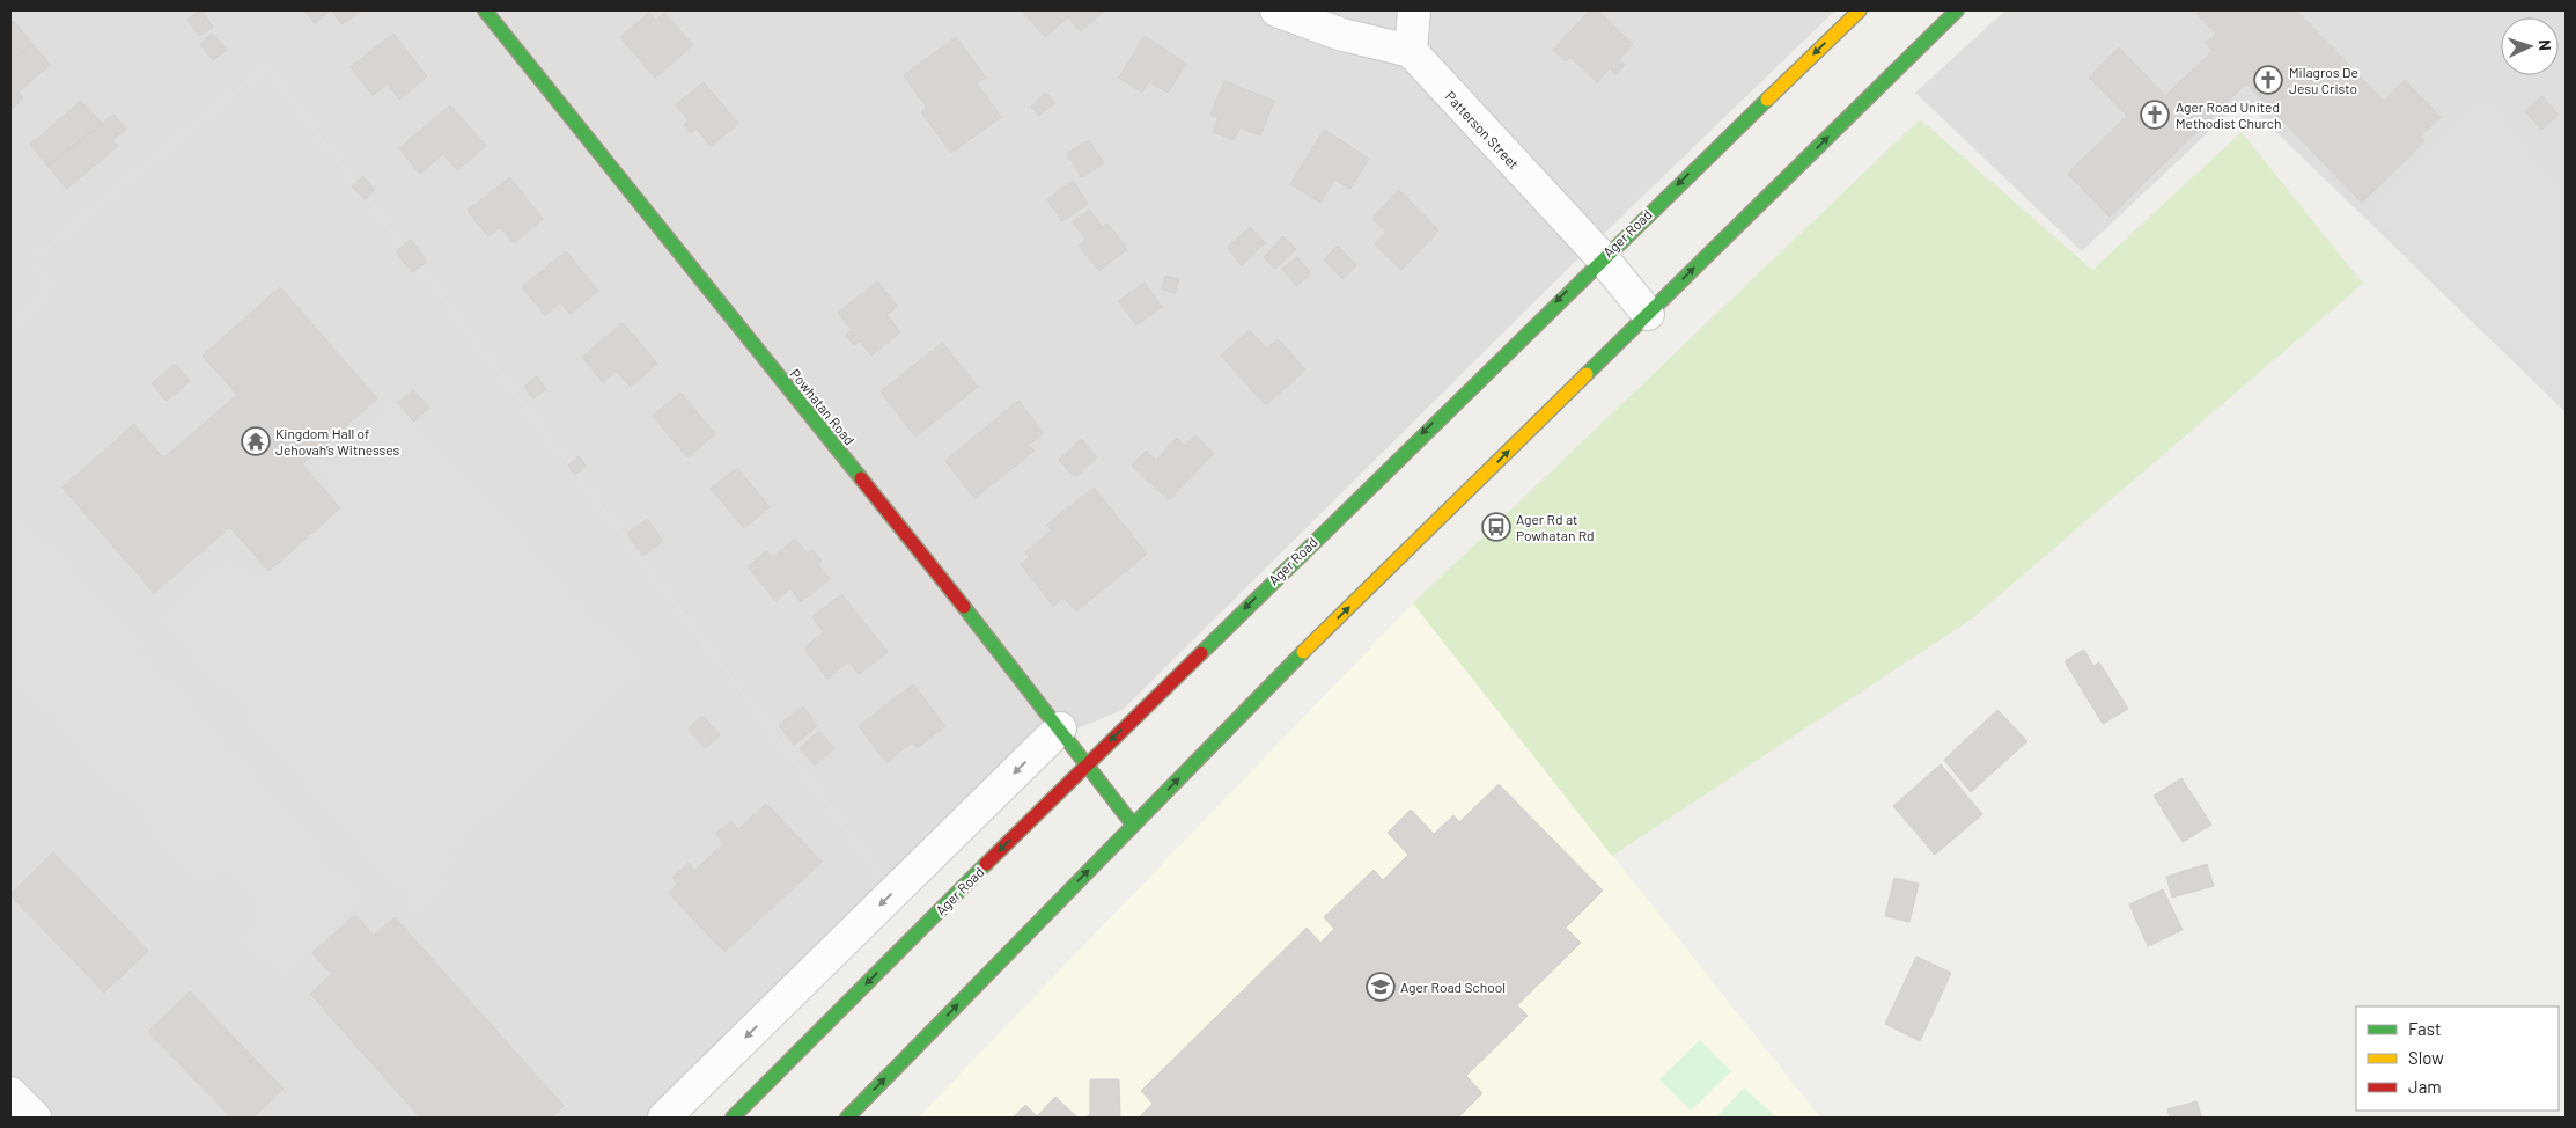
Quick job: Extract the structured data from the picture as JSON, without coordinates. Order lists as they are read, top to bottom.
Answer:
{
  "streets": {
    "main road": ["Ager Road", "Powhatan Road"],
    "street": ["Patterson Street"]
  },
  "crossings": [
    ["Patterson Street", "Ager Road"],
    ["Ager Road", "Powhatan Road"]
  ],
  "places": {
    "church": ["Milagros De Jesu Cristo", "Ager Road United Methodist Church"],
    "temple": ["Kingdom Hall of Jehovah’s Witnesses"],
    "bus stop": ["Ager Rd at Powhatan Rd"],
    "school or university": ["Ager Road School"]
  },
  "legend": ["Fast", "Slow", "Jam"],
  "north": "right"
}
